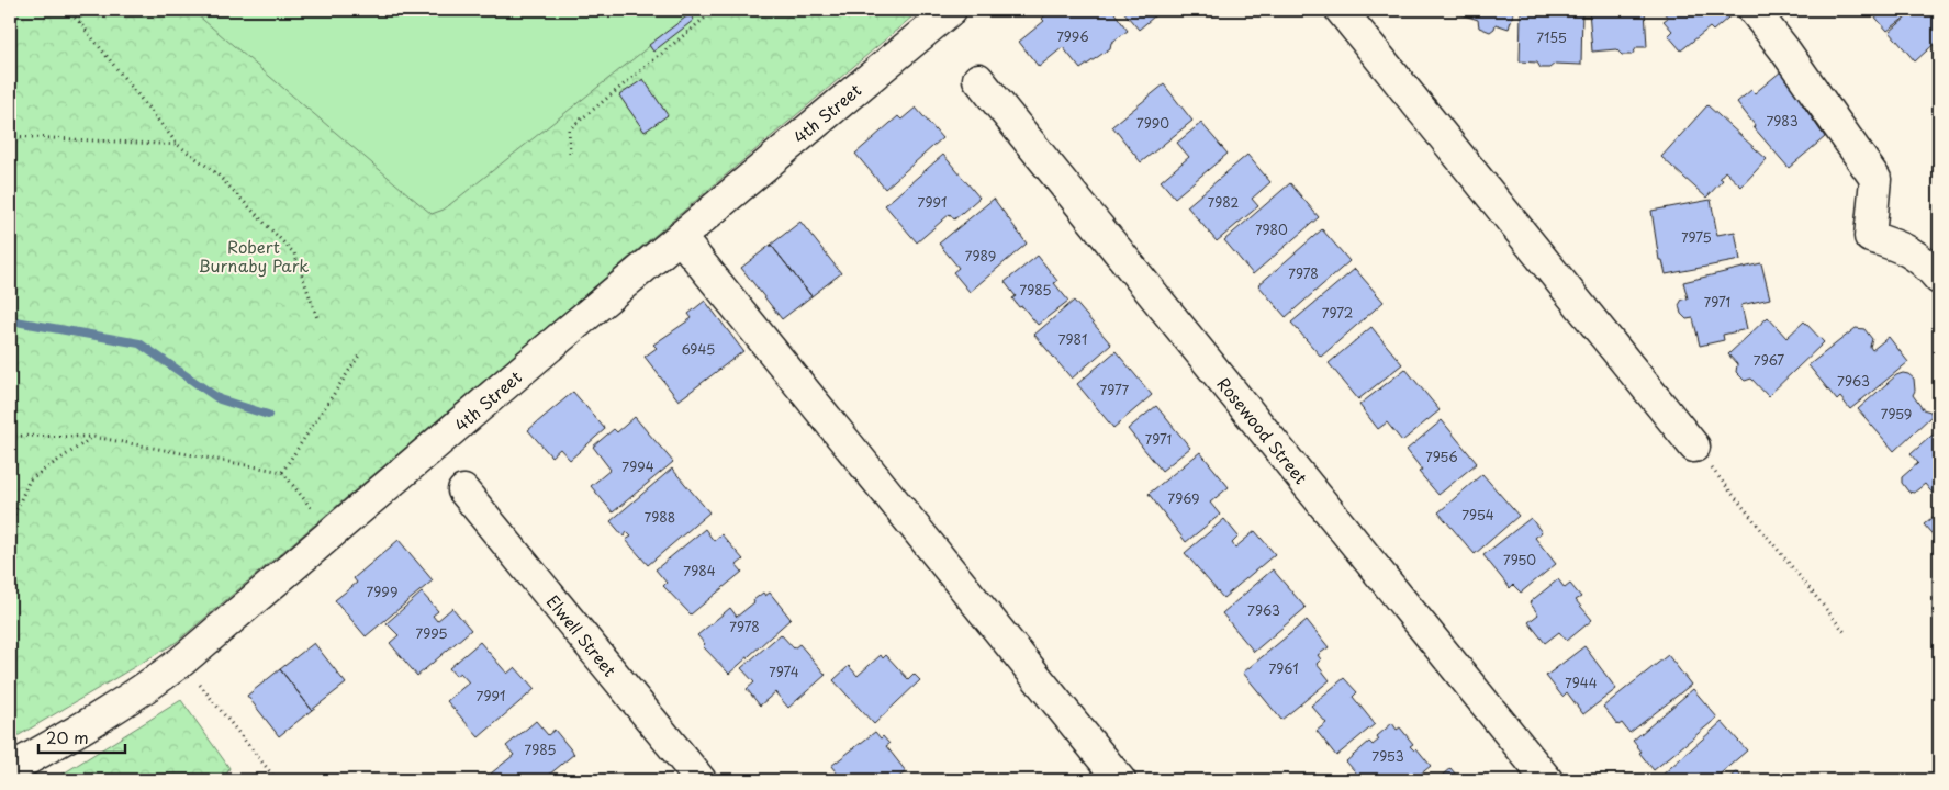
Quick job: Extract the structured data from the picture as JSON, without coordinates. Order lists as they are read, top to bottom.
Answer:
{
  "streets": {
    "street": ["4th Street", "Rosewood Street", "Elwell Street"]
  },
  "parks": ["Robert Burnaby Park"],
  "house_numbers": [
    "7996",
    "7155",
    "7983",
    "7990",
    "7991",
    "7982",
    "7980",
    "7975",
    "7989",
    "7978",
    "7985",
    "7971",
    "7972",
    "7981",
    "6945",
    "7967",
    "7963",
    "7977",
    "7959",
    "7971",
    "7956",
    "7994",
    "7969",
    "7954",
    "7988",
    "7950",
    "7984",
    "7999",
    "7963",
    "7978",
    "7995",
    "7961",
    "7974",
    "7944",
    "7991",
    "7985",
    "7953"
  ],
  "scale_bar": "20 m"
}
